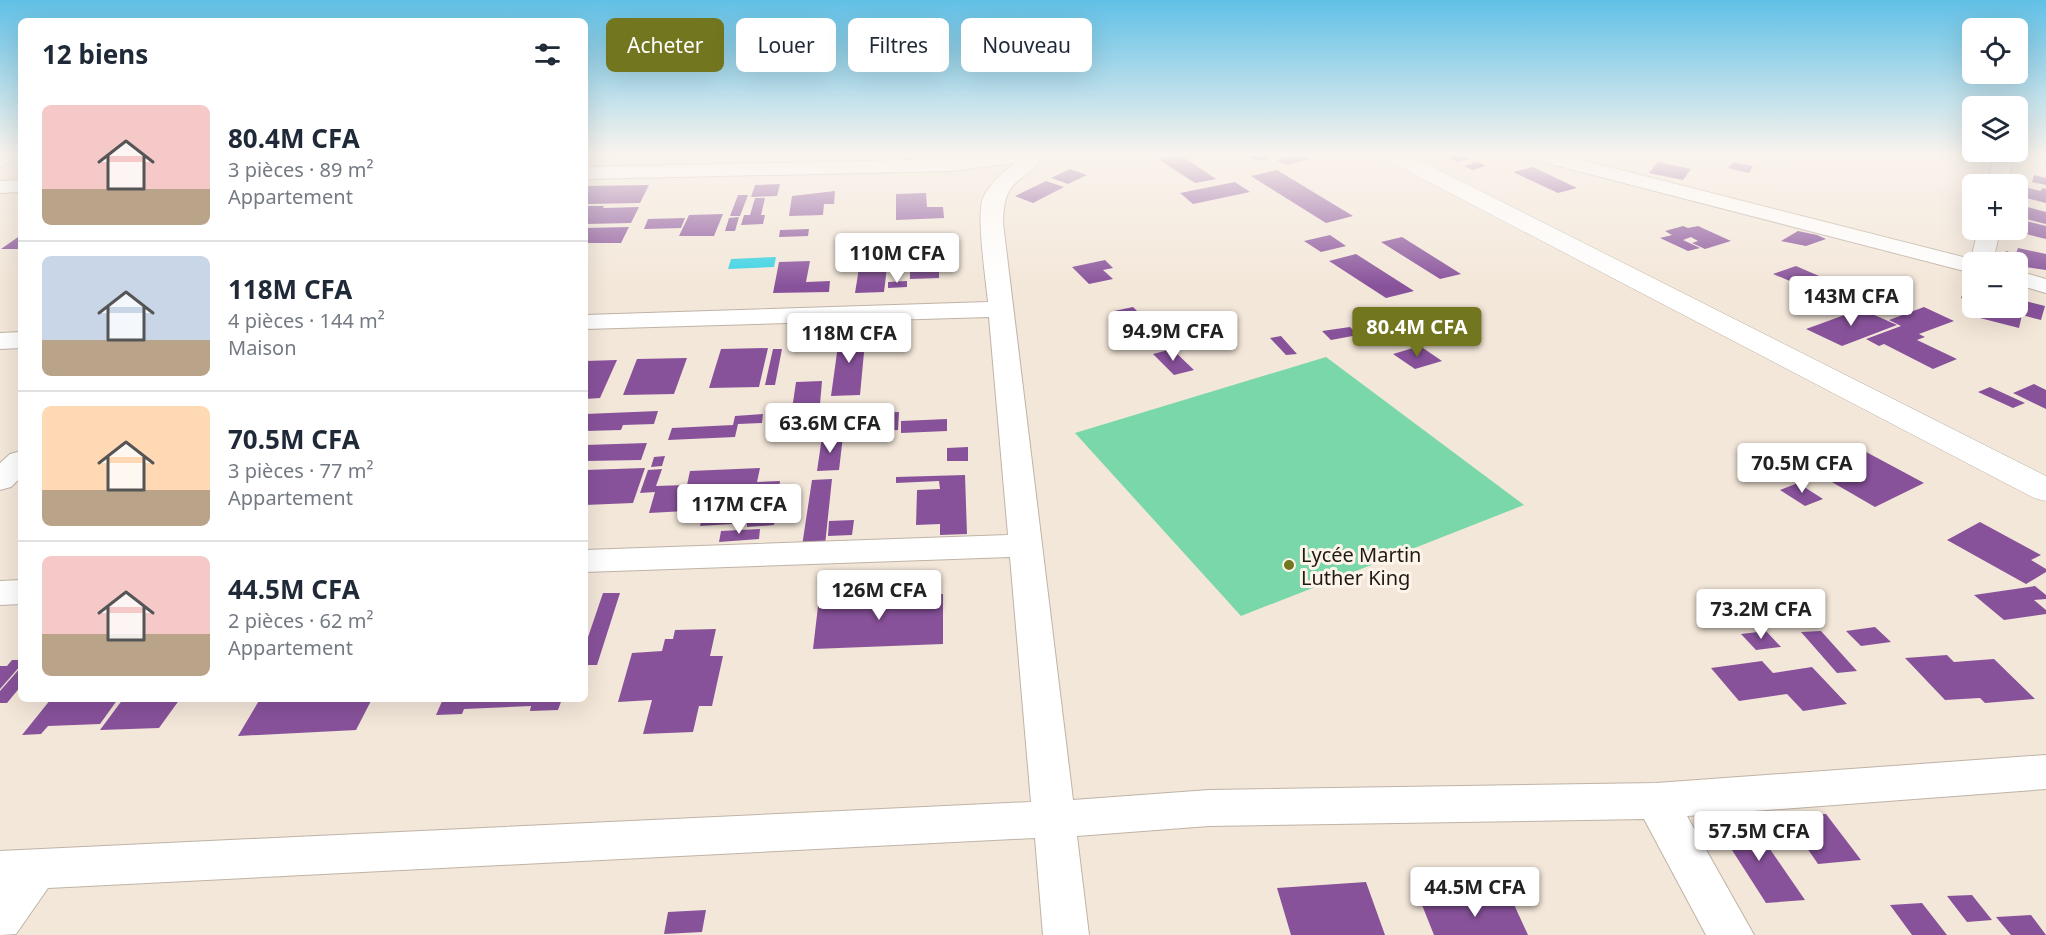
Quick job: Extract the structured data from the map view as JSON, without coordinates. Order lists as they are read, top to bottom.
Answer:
{
  "places": ["Lycée Martin Luther King"],
  "page": {
    "map_buttons": ["+", "−"],
    "chip": [
      "Acheter",
      "Louer",
      "Filtres",
      "Nouveau"
    ],
    "heading": "12 biens",
    "list": [
      {
        "name": "80.4M CFA",
        "note": "3 pièces · 89 m² · Appartement"
      },
      {
        "name": "118M CFA",
        "note": "4 pièces · 144 m² · Maison"
      },
      {
        "name": "70.5M CFA",
        "note": "3 pièces · 77 m² · Appartement"
      },
      {
        "name": "44.5M CFA",
        "note": "2 pièces · 62 m² · Appartement"
      }
    ],
    "price": [
      "110M CFA",
      "143M CFA",
      "80.4M CFA",
      "94.9M CFA",
      "118M CFA",
      "63.6M CFA",
      "70.5M CFA",
      "117M CFA",
      "126M CFA",
      "73.2M CFA",
      "57.5M CFA",
      "44.5M CFA"
    ]
  }
}
